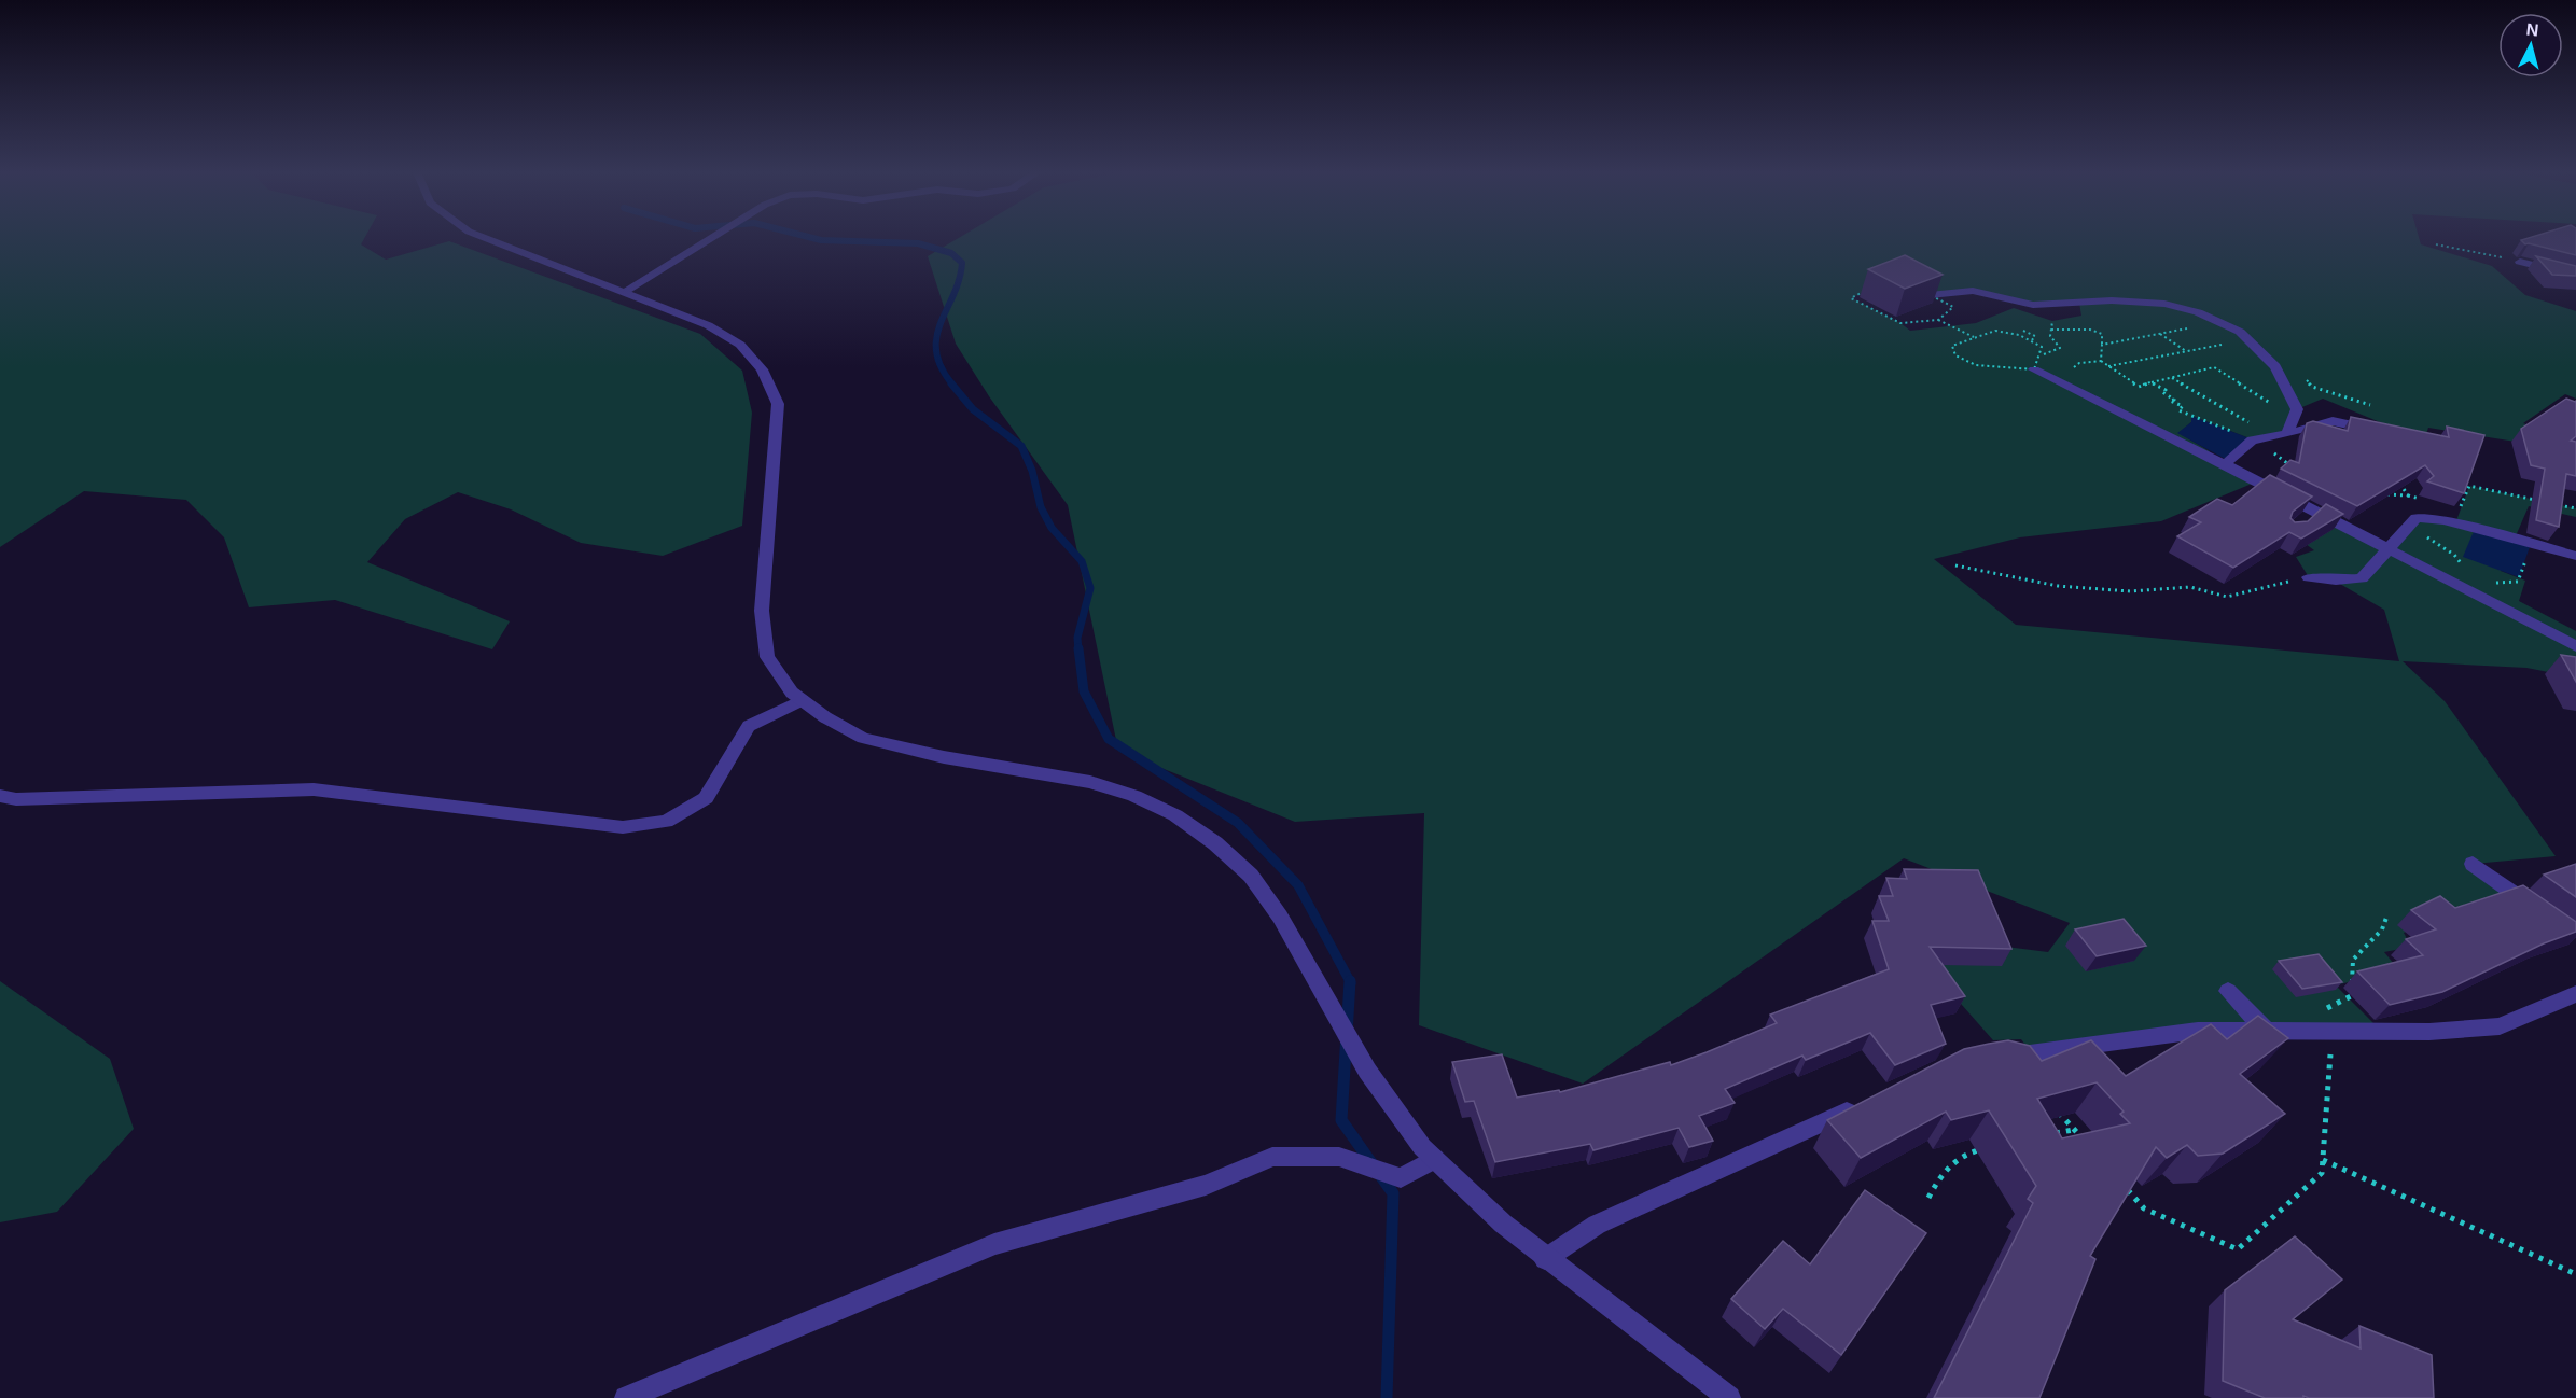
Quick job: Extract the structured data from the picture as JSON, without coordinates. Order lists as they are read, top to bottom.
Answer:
{
  "north": "top"
}
